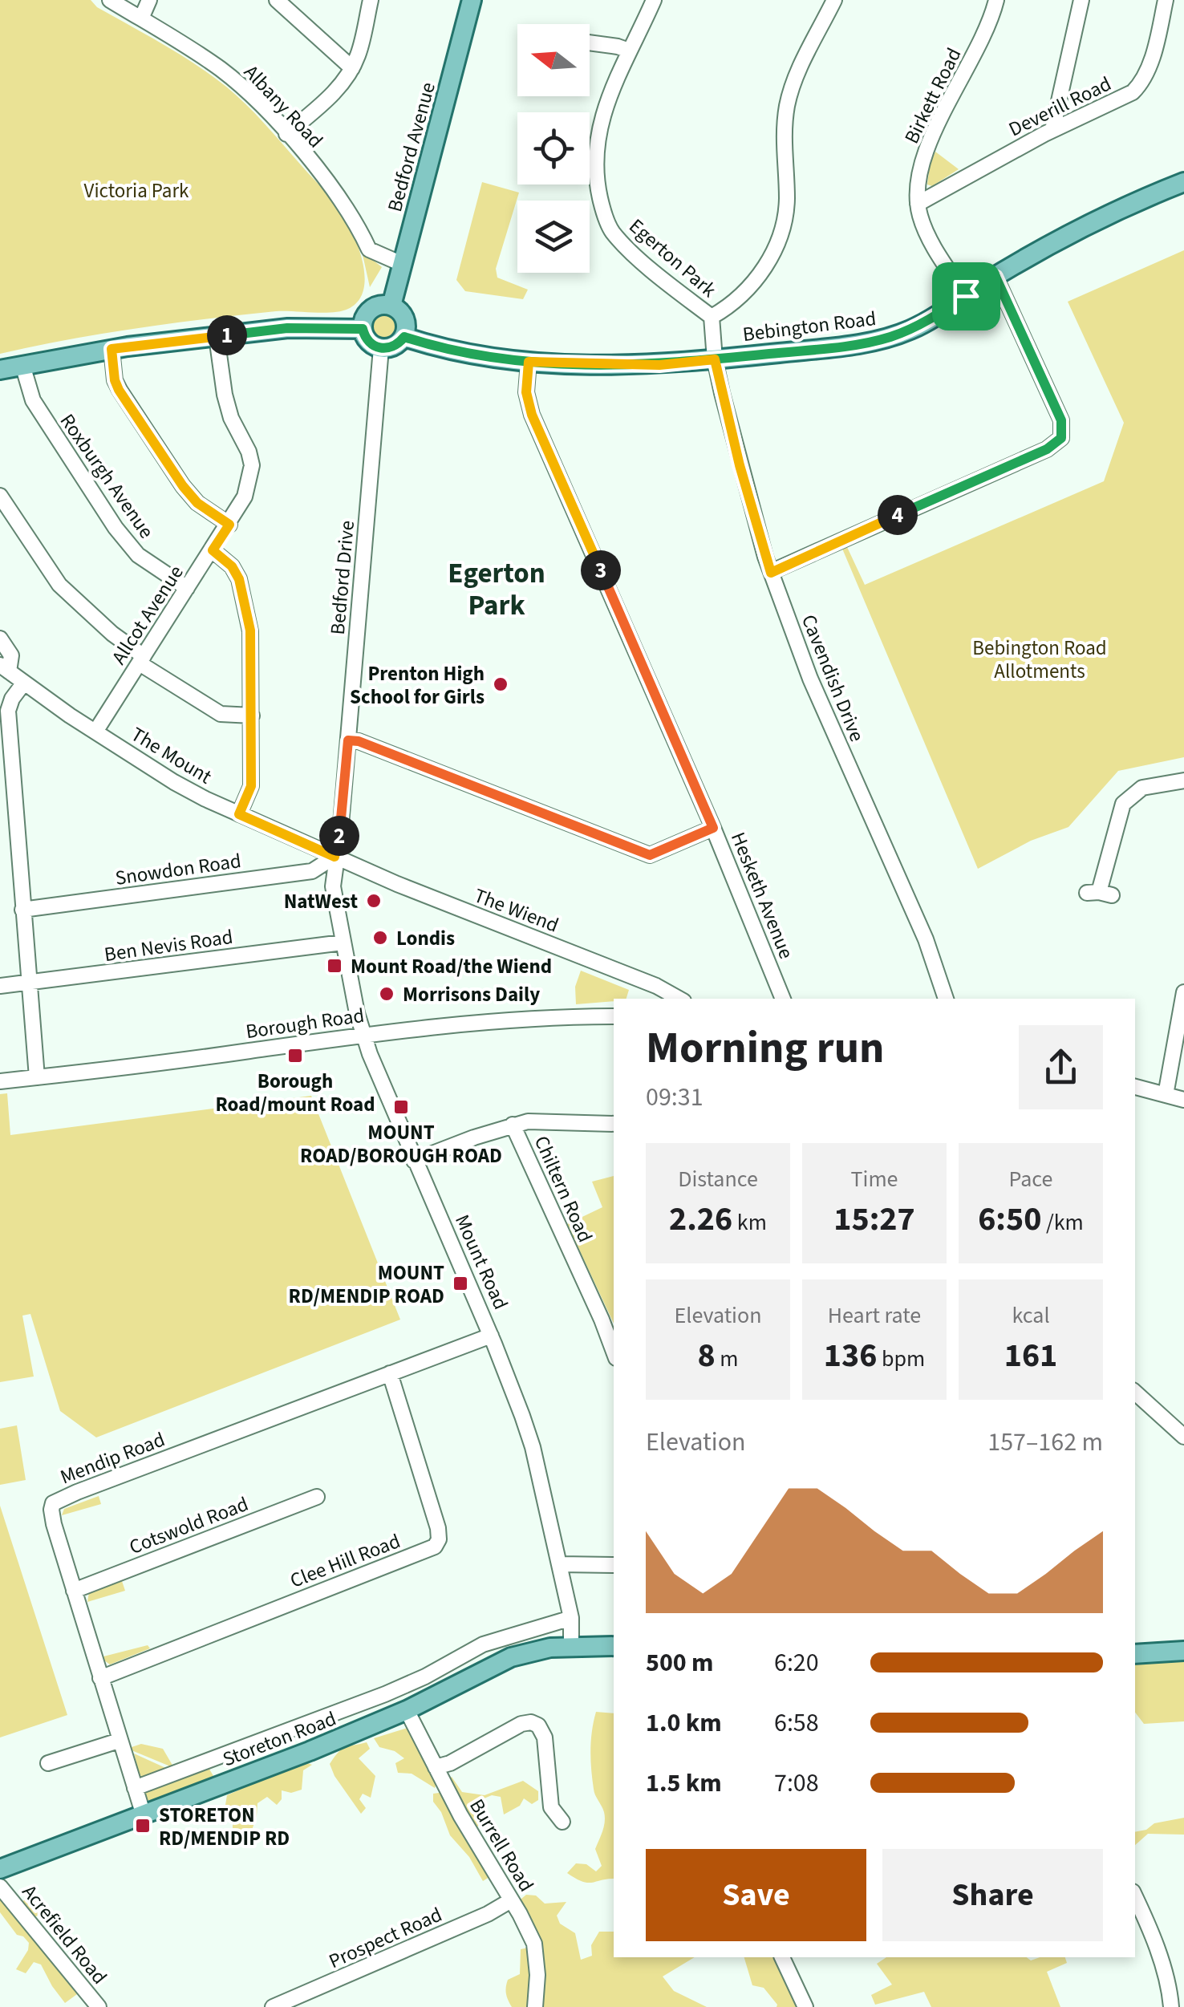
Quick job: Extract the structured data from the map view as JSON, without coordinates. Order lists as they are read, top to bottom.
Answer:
{
  "streets": {
    "main road": ["Bedford Avenue", "Bebington Road", "Storeton Road"],
    "street": [
      "Birkett Road",
      "Albany Road",
      "Deverill Road",
      "Egerton Park",
      "Roxburgh Avenue",
      "Bedford Drive",
      "Allcot Avenue",
      "Cavendish Drive",
      "The Mount",
      "Snowdon Road",
      "Hesketh Avenue",
      "The Wiend",
      "Ben Nevis Road",
      "Borough Road",
      "Chiltern Road",
      "Mount Road",
      "Mendip Road",
      "Cotswold Road",
      "Clee Hill Road",
      "Burrell Road",
      "Acrefield Road",
      "Prospect Road"
    ]
  },
  "crossings": [
    ["Birkett Road", "Deverill Road"],
    ["Birkett Road", "Bebington Road"],
    ["Albany Road", "Bedford Avenue"],
    ["Bedford Avenue", "Bebington Road"],
    ["Bedford Avenue", "Bedford Drive"],
    ["Egerton Park", "Bebington Road"],
    ["Egerton Park", "Cavendish Drive"],
    ["Bebington Road", "Bedford Drive"],
    ["Bebington Road", "Cavendish Drive"],
    ["Bebington Road", "Hesketh Avenue"],
    ["Roxburgh Avenue", "Allcot Avenue"],
    ["Bedford Drive", "The Mount"],
    ["Bedford Drive", "Snowdon Road"],
    ["Bedford Drive", "The Wiend"],
    ["Bedford Drive", "Mount Road"],
    ["Allcot Avenue", "The Mount"],
    ["The Mount", "Snowdon Road"],
    ["The Mount", "The Wiend"],
    ["The Mount", "Mount Road"],
    ["Snowdon Road", "The Wiend"],
    ["Snowdon Road", "Mount Road"],
    ["The Wiend", "Mount Road"],
    ["Ben Nevis Road", "Mount Road"],
    ["Borough Road", "Mount Road"],
    ["Mount Road", "Mendip Road"],
    ["Mount Road", "Storeton Road"],
    ["Mendip Road", "Cotswold Road"],
    ["Mendip Road", "Clee Hill Road"],
    ["Mendip Road", "Storeton Road"],
    ["Storeton Road", "Burrell Road"],
    ["Burrell Road", "Prospect Road"]
  ],
  "districts": ["Egerton Park"],
  "parks": ["Victoria Park", "Bebington Road Allotments"],
  "places": {
    "other": [
      "Prenton High School for Girls",
      "NatWest",
      "Londis",
      "Morrisons Daily"
    ],
    "transit": [
      "Mount Road/the Wiend",
      "Borough Road/mount Road",
      "MOUNT ROAD/BOROUGH ROAD",
      "MOUNT RD/MENDIP ROAD",
      "STORETON RD/MENDIP RD"
    ]
  },
  "north": "left",
  "page": {
    "pins": [
      "1",
      "4",
      "3",
      "2"
    ],
    "heading": ["Morning run", "09:31"],
    "stats": [
      ["Distance", "2.26 km"],
      ["Time", "15:27"],
      ["Pace", "6:50 /km"],
      ["Elevation", "8 m"],
      ["Heart rate", "136 bpm"],
      ["kcal", "161"]
    ],
    "chart": ["Elevation", "157–162 m"],
    "list": [
      {
        "name": "500 m",
        "note": "6:20"
      },
      {
        "name": "1.0 km",
        "note": "6:58"
      },
      {
        "name": "1.5 km",
        "note": "7:08"
      }
    ],
    "buttons": ["Save", "Share"]
  }
}
